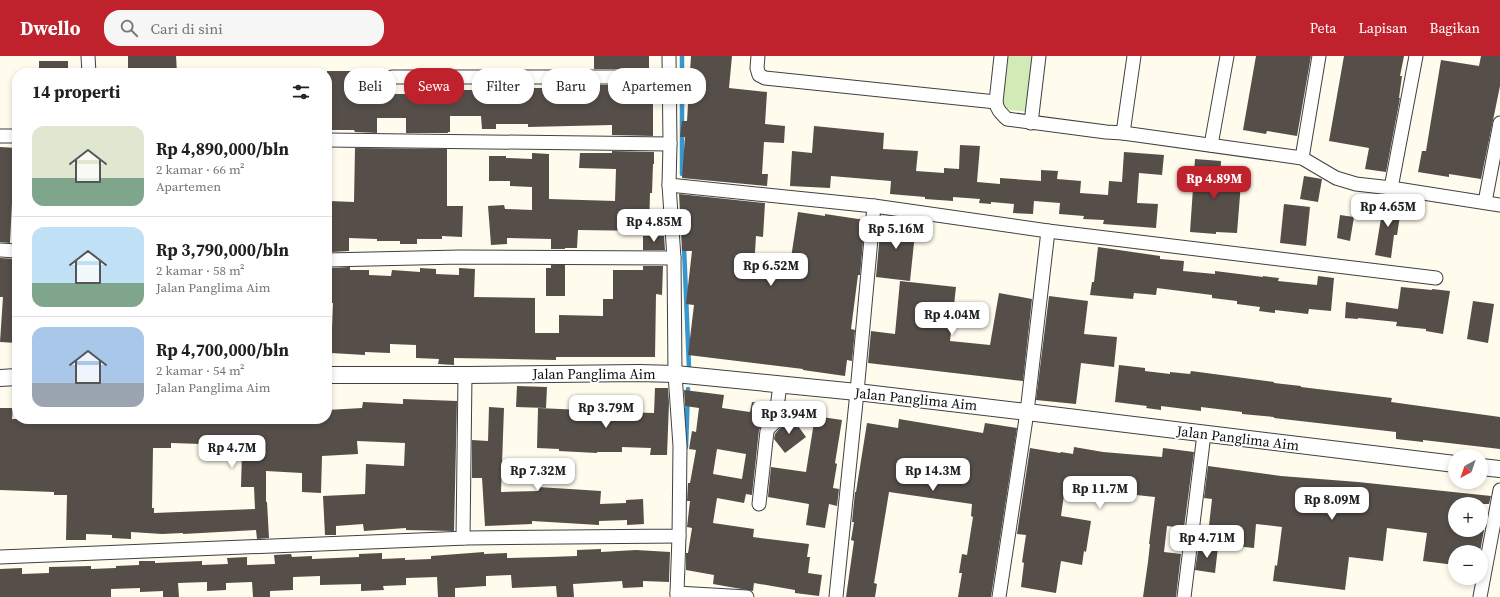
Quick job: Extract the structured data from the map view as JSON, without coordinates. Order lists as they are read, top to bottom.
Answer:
{
  "streets": {
    "street": ["Jalan Panglima Aim"]
  },
  "north": "bottom left",
  "page": {
    "header": "Dwello",
    "search": "Cari di sini",
    "nav": ["Peta", "Lapisan", "Bagikan"],
    "chip": [
      "Beli",
      "Sewa",
      "Filter",
      "Baru",
      "Apartemen"
    ],
    "heading": "14 properti",
    "list": [
      {
        "name": "Rp 4,890,000/bln",
        "note": "2 kamar · 66 m² · Apartemen"
      },
      {
        "name": "Rp 3,790,000/bln",
        "note": "2 kamar · 58 m² · Jalan Panglima Aim"
      },
      {
        "name": "Rp 4,700,000/bln",
        "note": "2 kamar · 54 m² · Jalan Panglima Aim"
      }
    ],
    "price": [
      "Rp 4.89M",
      "Rp 4.65M",
      "Rp 4.85M",
      "Rp 5.16M",
      "Rp 6.52M",
      "Rp 4.04M",
      "Rp 3.79M",
      "Rp 3.94M",
      "Rp 4.7M",
      "Rp 7.32M",
      "Rp 14.3M",
      "Rp 11.7M",
      "Rp 8.09M",
      "Rp 4.71M"
    ],
    "map_buttons": ["+", "−"]
  }
}
